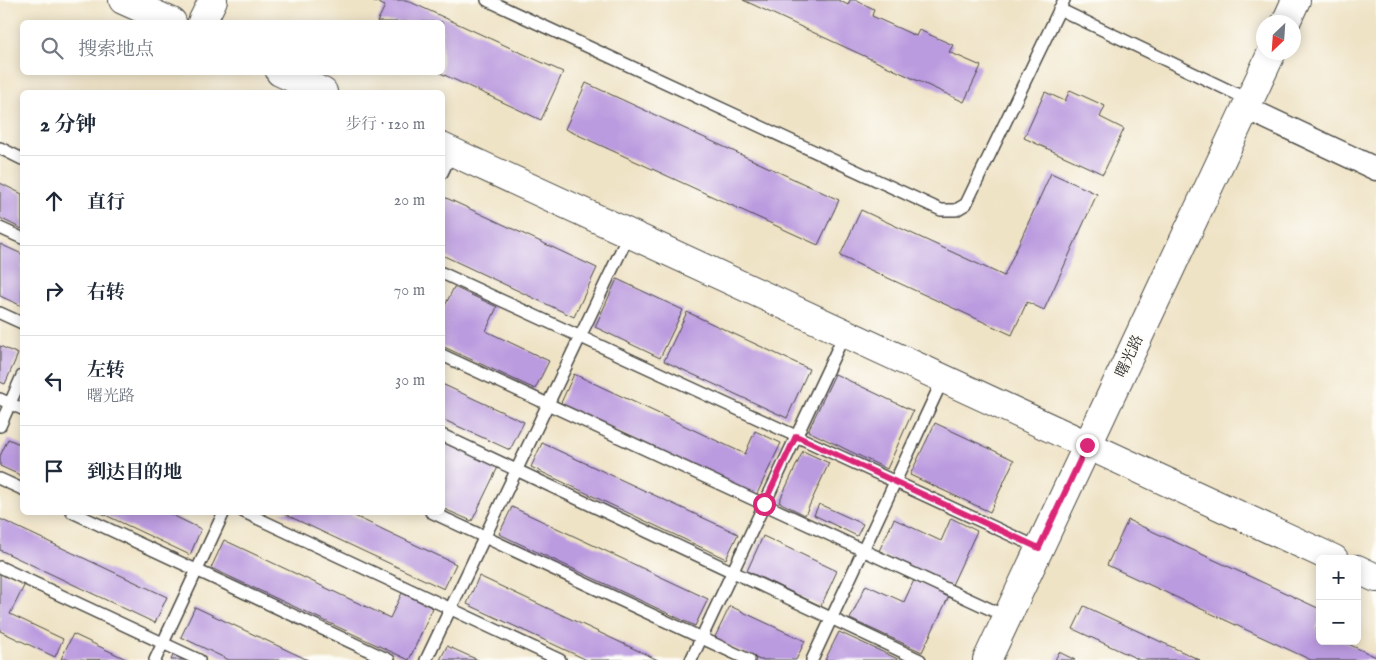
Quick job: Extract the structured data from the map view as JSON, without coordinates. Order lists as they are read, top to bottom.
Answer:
{
  "streets": {
    "street": ["曙光路"]
  },
  "north": "bottom left",
  "page": {
    "search": "搜索地点",
    "heading": ["2 分钟", "步行 · 120 m"],
    "list": [
      ["直行", "20 m"],
      ["右转", "70 m"],
      ["左转", "曙光路", "30 m"],
      "到达目的地"
    ],
    "map_buttons": ["+", "−"]
  }
}
